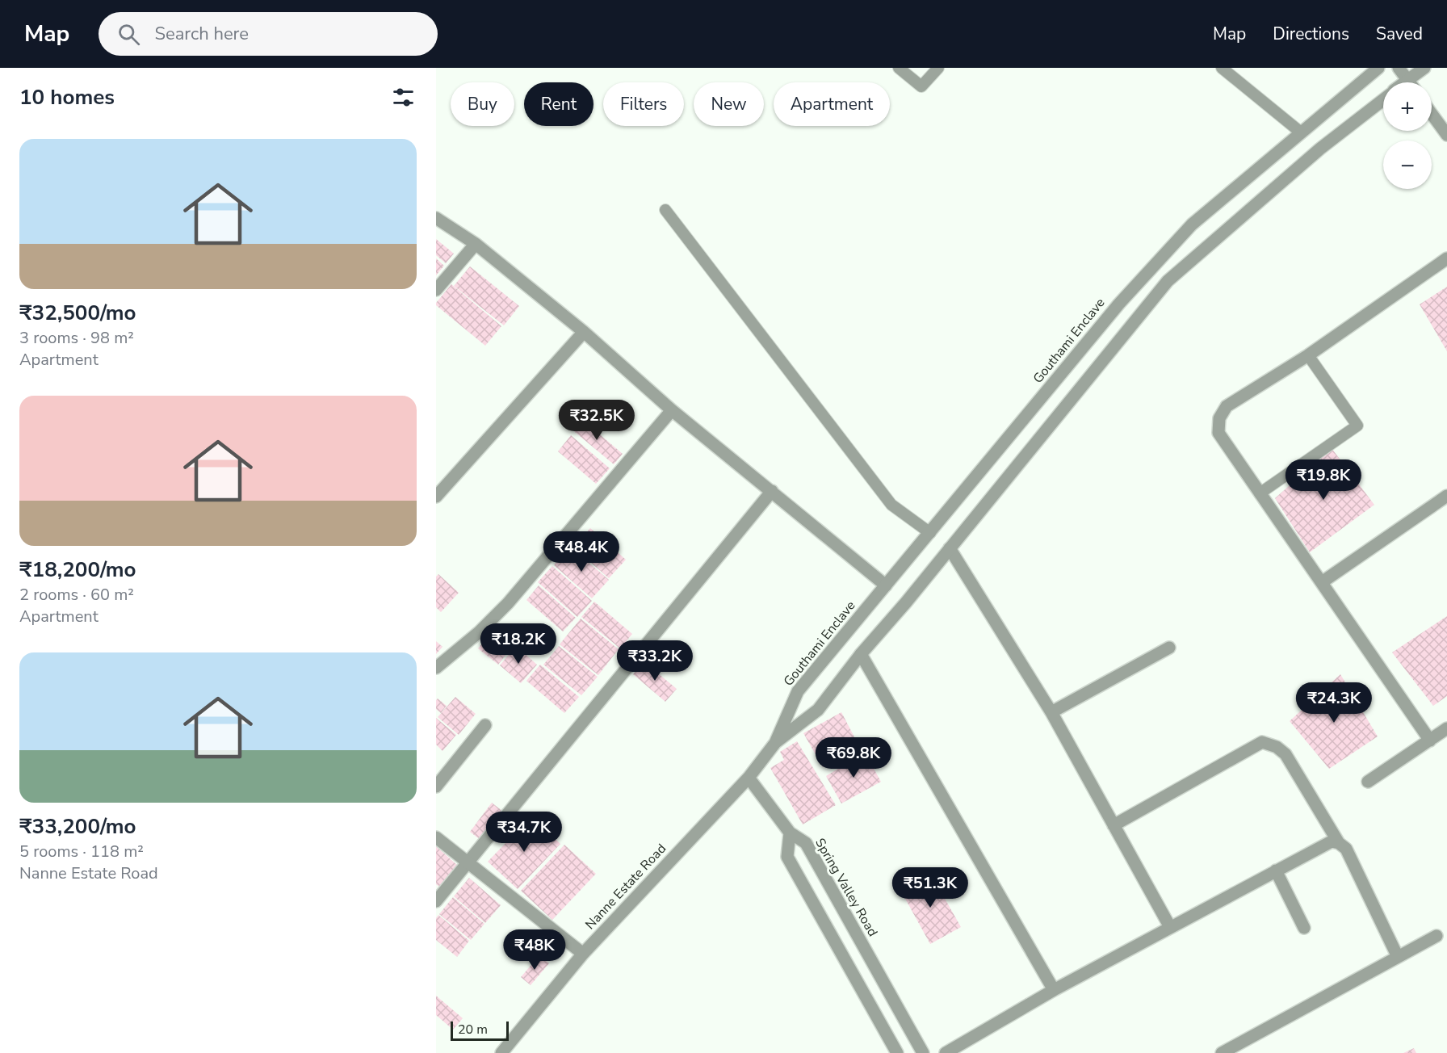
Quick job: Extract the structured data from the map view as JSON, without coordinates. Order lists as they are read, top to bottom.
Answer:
{
  "streets": {
    "street": ["Gouthami Enclave", "Nanne Estate Road", "Spring Valley Road"]
  },
  "crossings": [
    ["Gouthami Enclave", "Nanne Estate Road"],
    ["Nanne Estate Road", "Spring Valley Road"]
  ],
  "scale_bar": "20 m",
  "page": {
    "header": "Map",
    "search": "Search here",
    "nav": ["Map", "Directions", "Saved"],
    "heading": "10 homes",
    "map_buttons": ["+", "−"],
    "chip": [
      "Buy",
      "Rent",
      "Filters",
      "New",
      "Apartment"
    ],
    "list": [
      {
        "name": "₹32,500/mo",
        "note": "3 rooms · 98 m² · Apartment"
      },
      {
        "name": "₹18,200/mo",
        "note": "2 rooms · 60 m² · Apartment"
      },
      {
        "name": "₹33,200/mo",
        "note": "5 rooms · 118 m² · Nanne Estate Road"
      }
    ],
    "price": [
      "₹32.5K",
      "₹19.8K",
      "₹48.4K",
      "₹18.2K",
      "₹33.2K",
      "₹24.3K",
      "₹69.8K",
      "₹34.7K",
      "₹51.3K",
      "₹48K"
    ],
    "scale": "20 m"
  }
}
